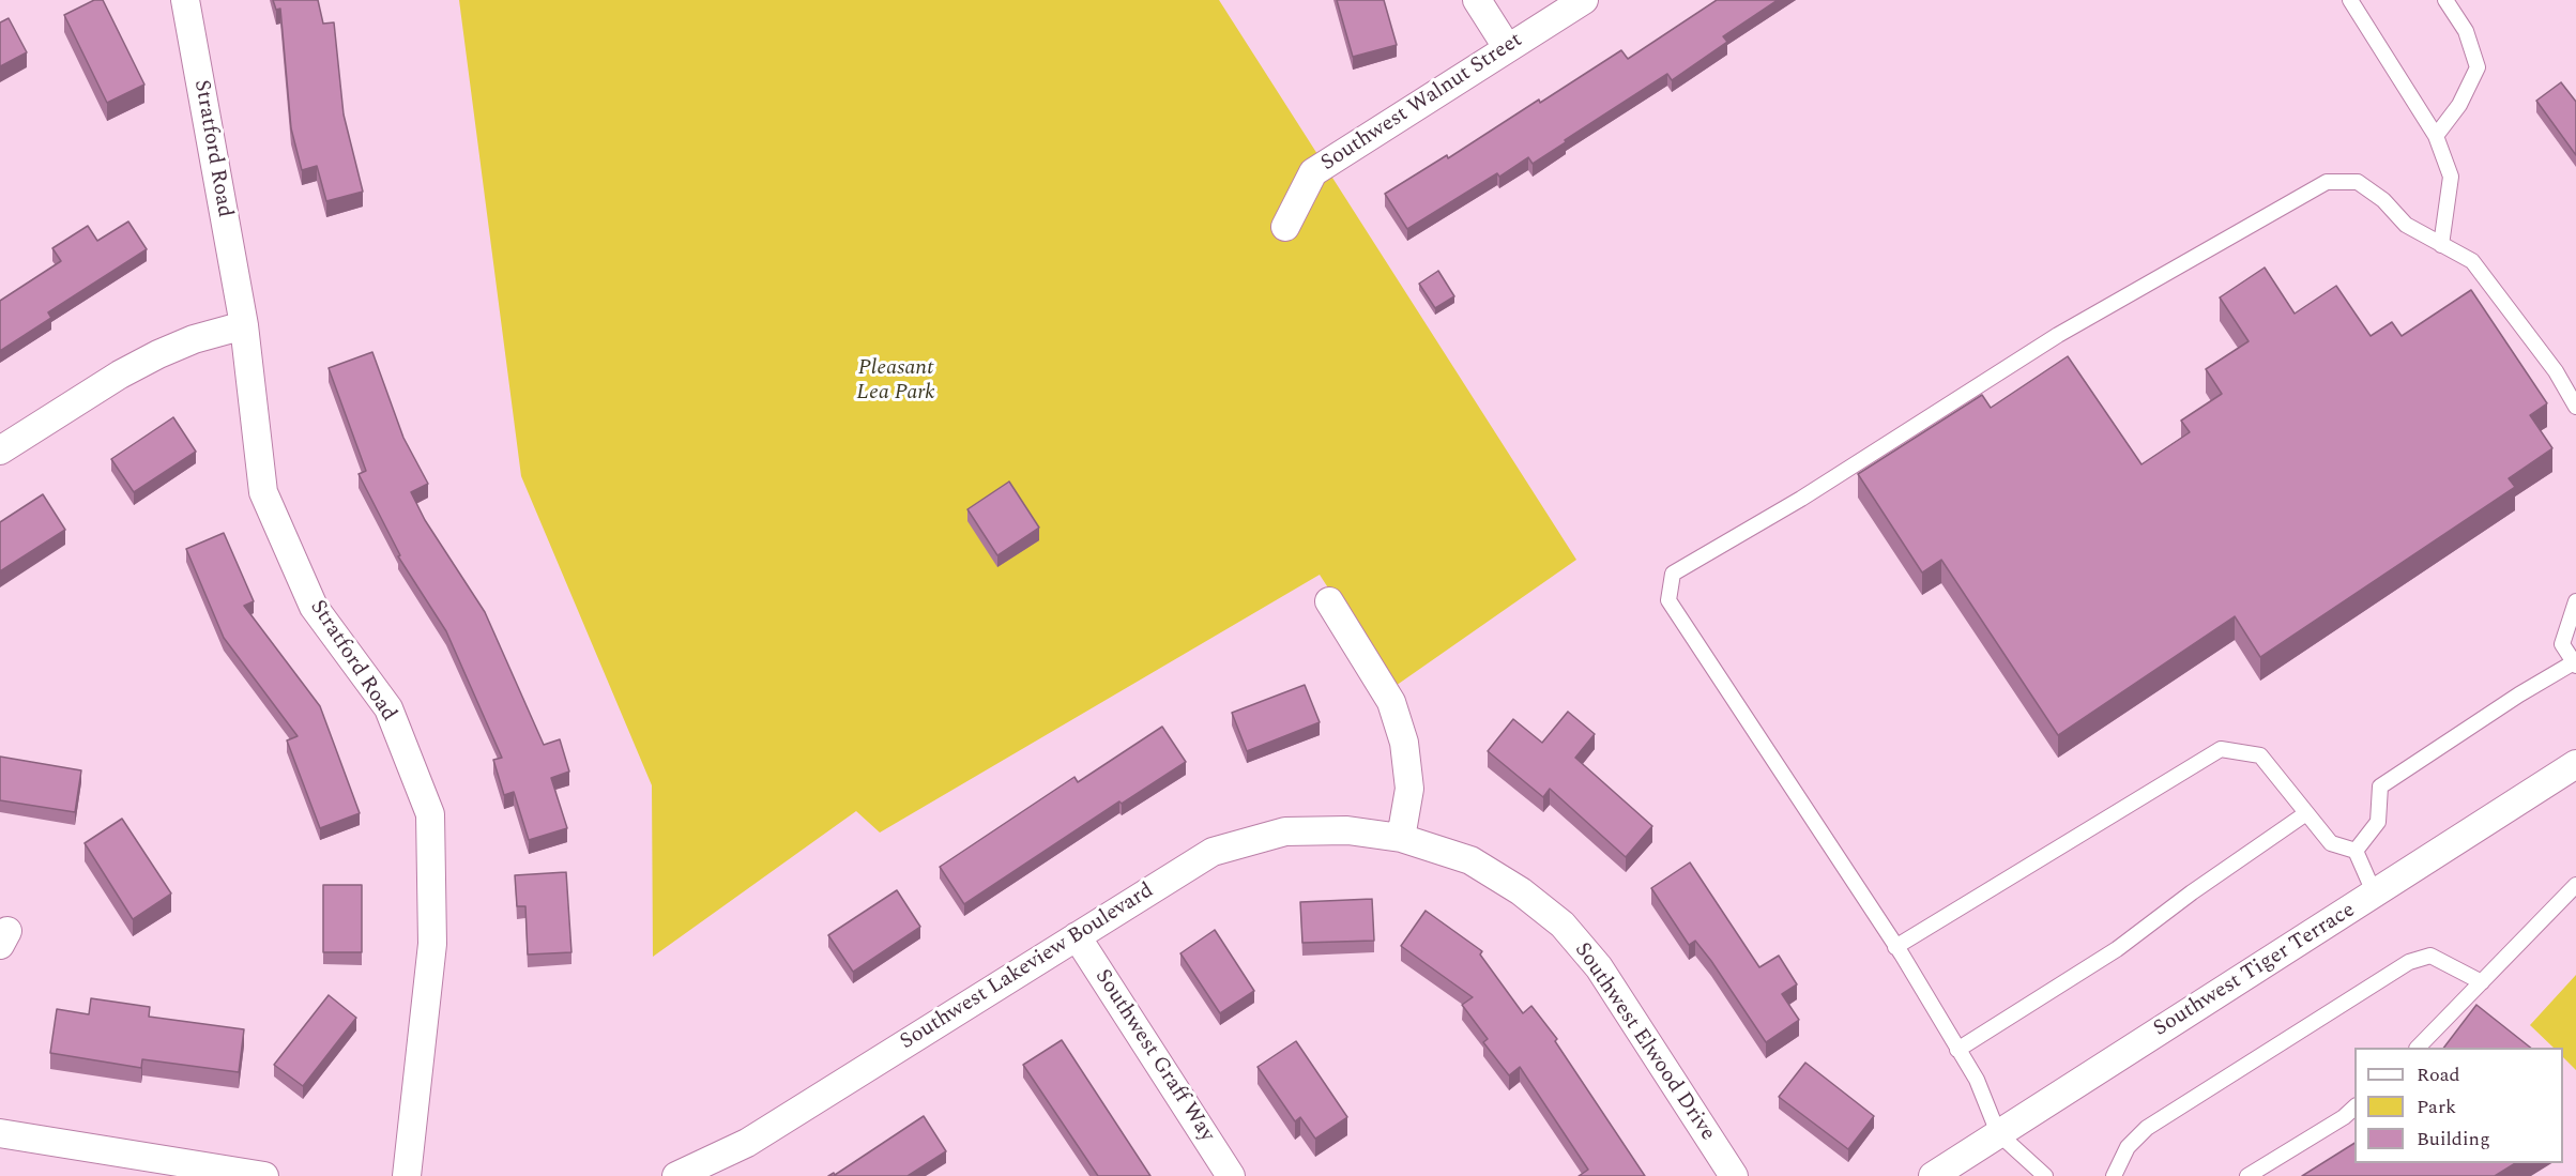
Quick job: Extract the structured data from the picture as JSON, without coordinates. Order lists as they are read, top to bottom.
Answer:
{
  "streets": {
    "street": [
      "Southwest Walnut Street",
      "Stratford Road",
      "Southwest Lakeview Boulevard",
      "Southwest Tiger Terrace",
      "Southwest Elwood Drive",
      "Southwest Graff Way"
    ]
  },
  "crossings": [
    ["Southwest Lakeview Boulevard", "Southwest Elwood Drive"],
    ["Southwest Lakeview Boulevard", "Southwest Graff Way"]
  ],
  "parks": ["Pleasant Lea Park"],
  "legend": ["Road", "Park", "Building"]
}
